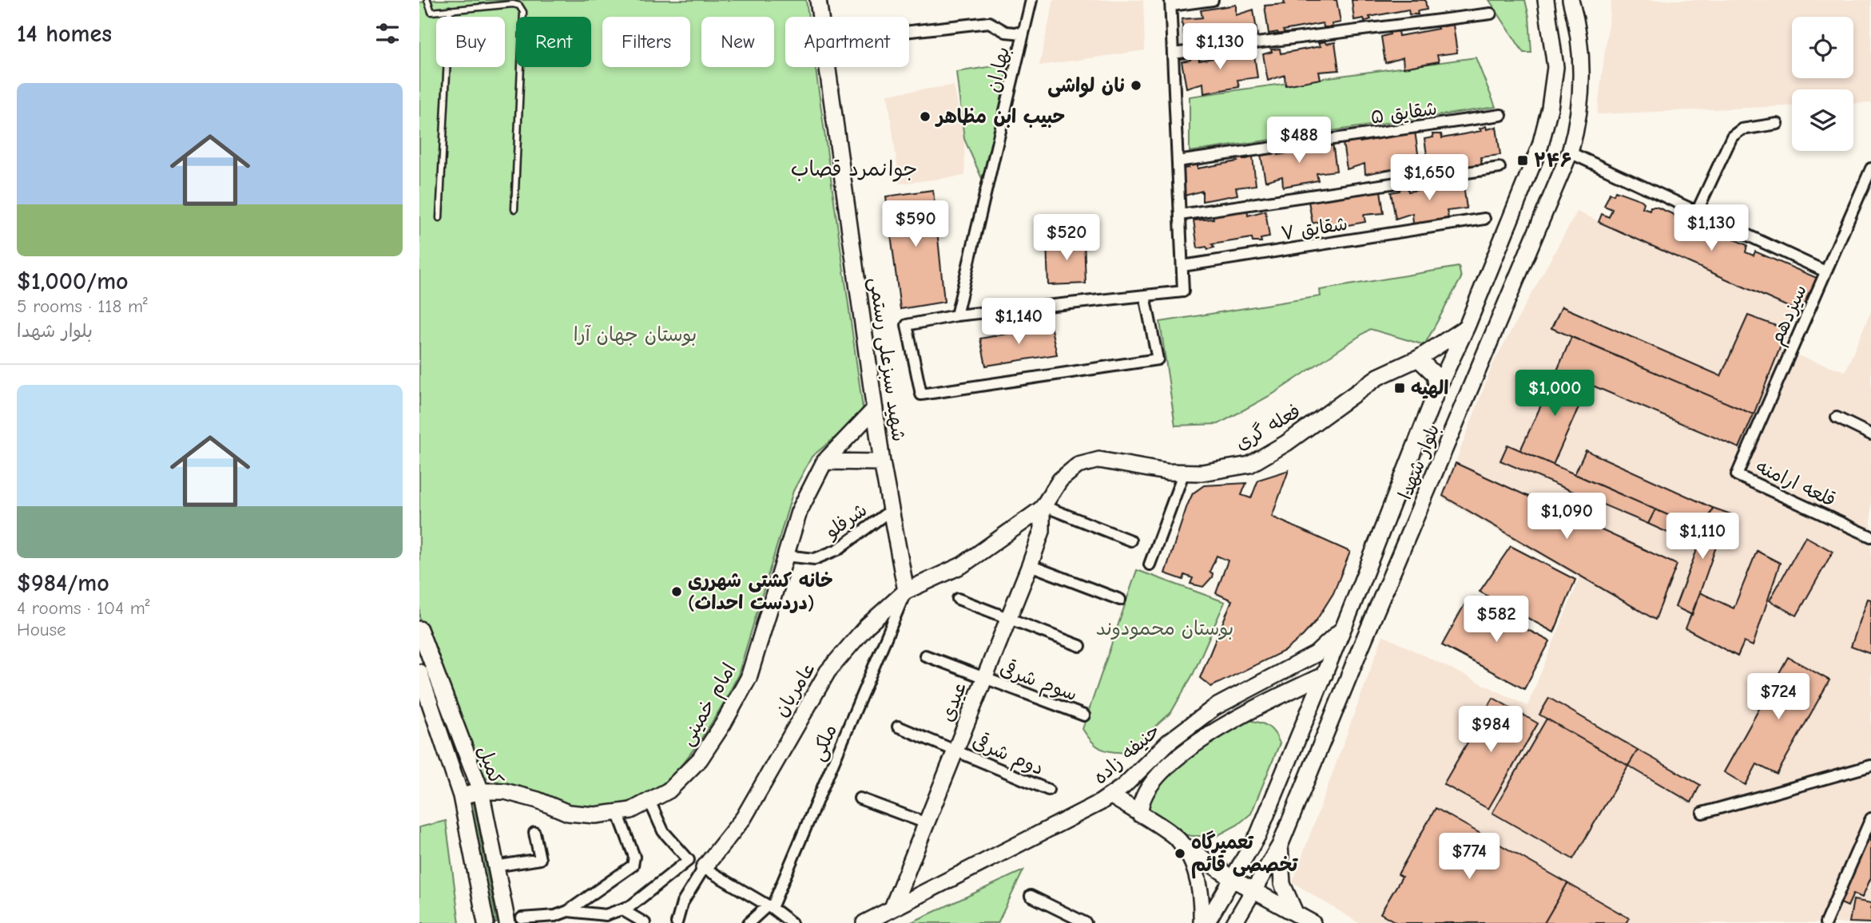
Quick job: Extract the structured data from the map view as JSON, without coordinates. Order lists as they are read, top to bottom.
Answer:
{
  "streets": {
    "street": [
      "بهاران",
      "شقایق ۵",
      "شقایق ۷",
      "سیزدهم",
      "شهید سبزعلی رستمی",
      "فعله گری",
      "بلوار شهدا",
      "قلعه ارامنه",
      "شرفلو",
      "سوم شرقی",
      "عامریان",
      "عیدی",
      "امام خمینی",
      "ملکی",
      "حنیفه زاده",
      "دوم شرقی",
      "کمیل"
    ]
  },
  "crossings": [
    ["سیزدهم", "قلعه ارامنه"],
    ["شهید سبزعلی رستمی", "شرفلو"],
    ["شهید سبزعلی رستمی", "عامریان"],
    ["شهید سبزعلی رستمی", "امام خمینی"],
    ["شهید سبزعلی رستمی", "ملکی"],
    ["فعله گری", "بلوار شهدا"],
    ["فعله گری", "عامریان"],
    ["فعله گری", "عیدی"],
    ["بلوار شهدا", "حنیفه زاده"],
    ["شرفلو", "امام خمینی"],
    ["سوم شرقی", "عیدی"],
    ["عامریان", "عیدی"],
    ["عامریان", "ملکی"],
    ["عیدی", "حنیفه زاده"],
    ["عیدی", "دوم شرقی"],
    ["امام خمینی", "کمیل"]
  ],
  "districts": ["جوانمرد قصاب"],
  "parks": ["بوستان جهان آرا", "بوستان محمودوند"],
  "places": {
    "other": [
      "نان لواشی",
      "حبیب ابن مظاهر",
      "خانه کشتی شهرری (دردست احداث)",
      "تعمیرگاه تخصصی قائم"
    ],
    "transit": ["۲۴۶", "الهیه"]
  },
  "page": {
    "heading": "14 homes",
    "chip": [
      "Buy",
      "Rent",
      "Filters",
      "New",
      "Apartment"
    ],
    "price": [
      "$1,130",
      "$488",
      "$1,650",
      "$590",
      "$1,130",
      "$520",
      "$1,140",
      "$1,000",
      "$1,090",
      "$1,110",
      "$582",
      "$724",
      "$984",
      "$774"
    ],
    "list": [
      {
        "name": "$1,000/mo",
        "note": "5 rooms · 118 m² · بلوار شهدا"
      },
      {
        "name": "$984/mo",
        "note": "4 rooms · 104 m² · House"
      }
    ]
  }
}
